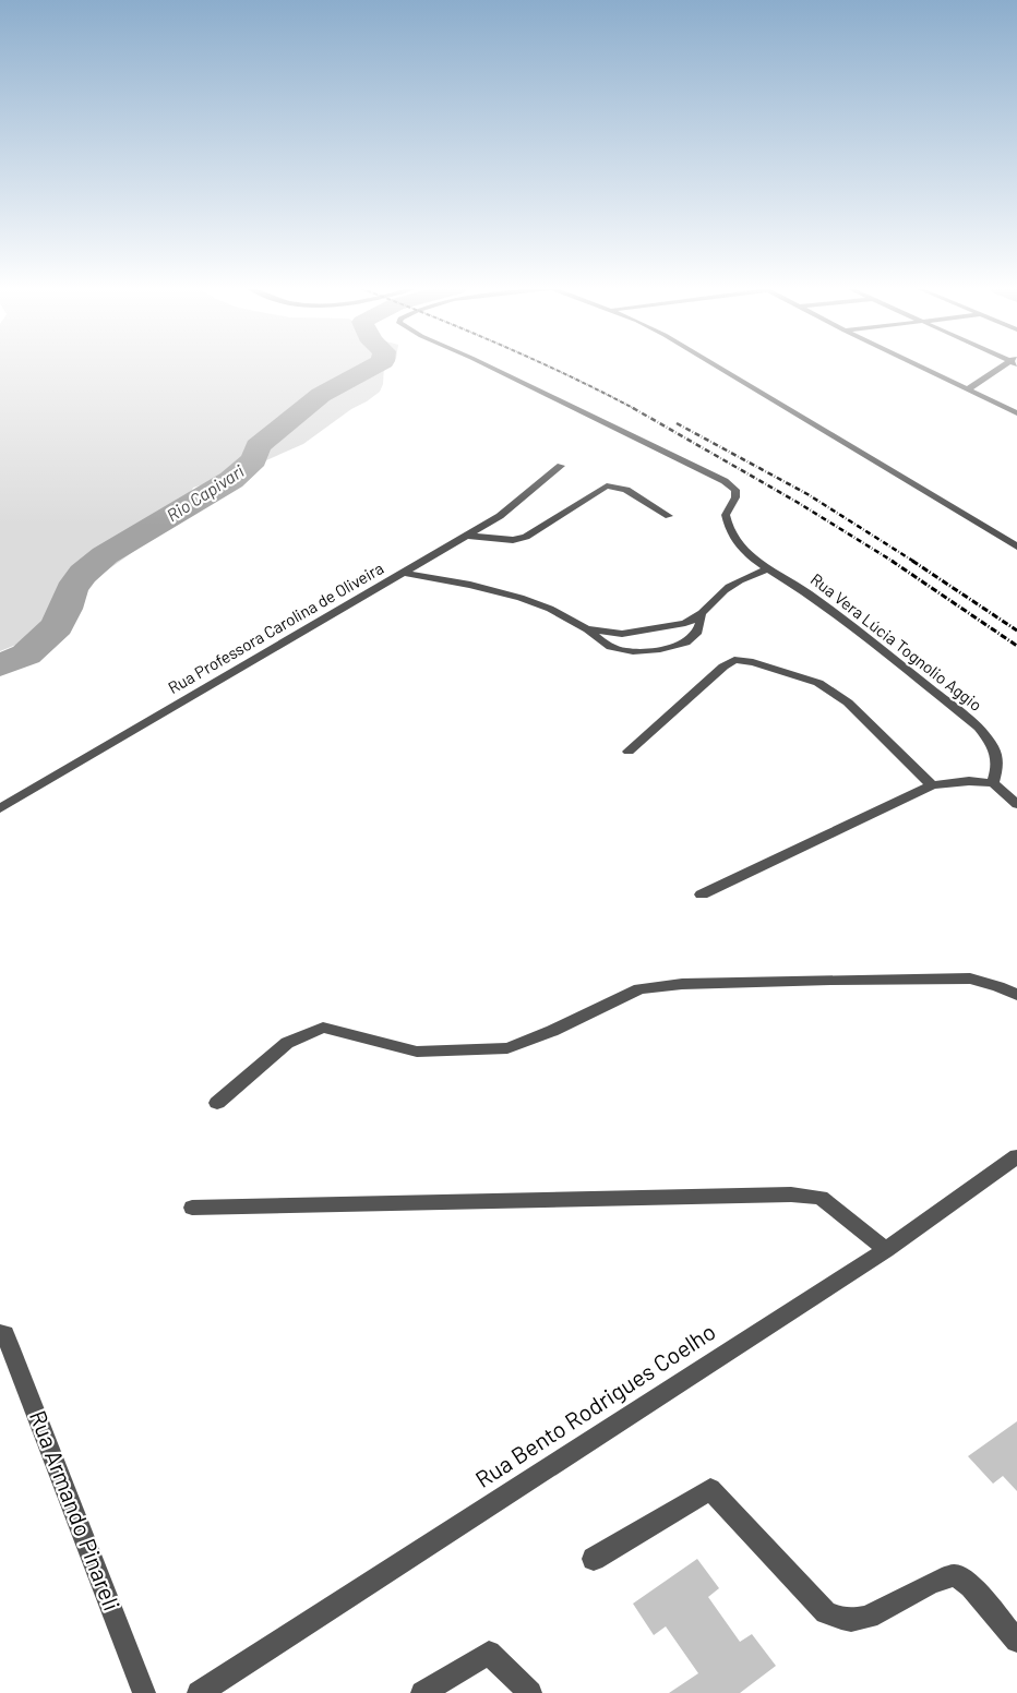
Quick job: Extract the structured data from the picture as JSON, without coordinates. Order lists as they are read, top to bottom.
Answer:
{
  "streets": {
    "street": [
      "Rua Professora Carolina de Oliveira",
      "Rua Vera Lúcia Tognolio Aggio",
      "Rua Bento Rodrigues Coelho",
      "Rua Armando Pinareli"
    ]
  },
  "water": ["Rio Capivari"]
}
